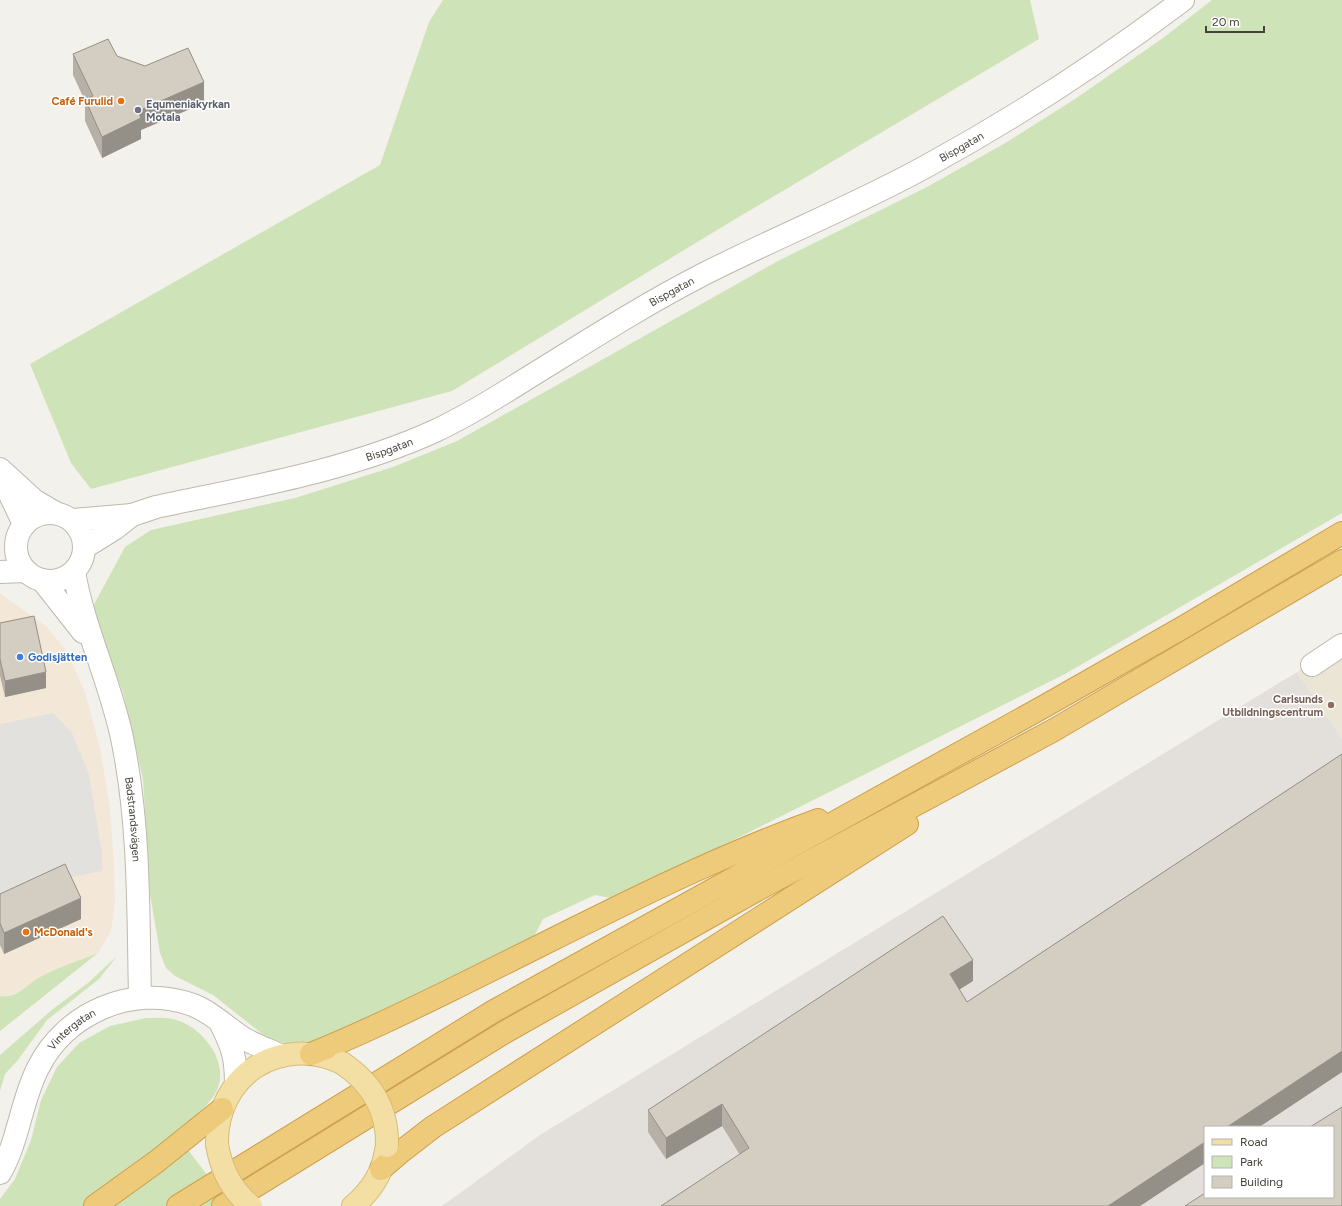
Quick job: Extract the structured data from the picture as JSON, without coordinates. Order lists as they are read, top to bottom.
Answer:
{
  "streets": {
    "street": ["Bispgatan", "Badstrandsvägen", "Vintergatan"]
  },
  "crossings": [
    ["Bispgatan", "Badstrandsvägen"],
    ["Badstrandsvägen", "Vintergatan"]
  ],
  "places": [
    "Café Furulid",
    "Equmeniakyrkan Motala",
    "Godisjätten",
    "Carlsunds Utbildningscentrum",
    "McDonald's"
  ],
  "legend": ["Road", "Park", "Building"],
  "scale_bar": "20 m"
}
